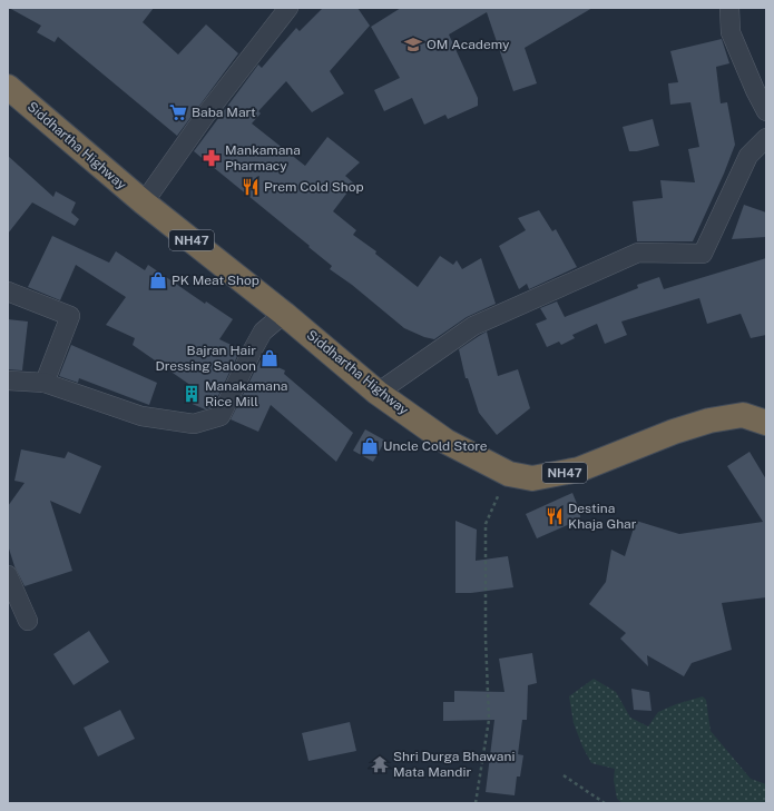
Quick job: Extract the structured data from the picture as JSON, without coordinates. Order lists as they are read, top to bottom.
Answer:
{
  "streets": {
    "highway": ["Siddhartha Highway", "NH47"]
  },
  "places": {
    "school or university": ["OM Academy"],
    "supermarket": ["Baba Mart"],
    "pharmacy": ["Mankamana Pharmacy"],
    "restaurant": ["Prem Cold Shop", "Destina Khaja Ghar"],
    "shop": ["PK Meat Shop", "Bajran Hair Dressing Saloon", "Uncle Cold Store"],
    "building": ["Manakamana Rice Mill"],
    "temple": ["Shri Durga Bhawani Mata Mandir"]
  }
}
